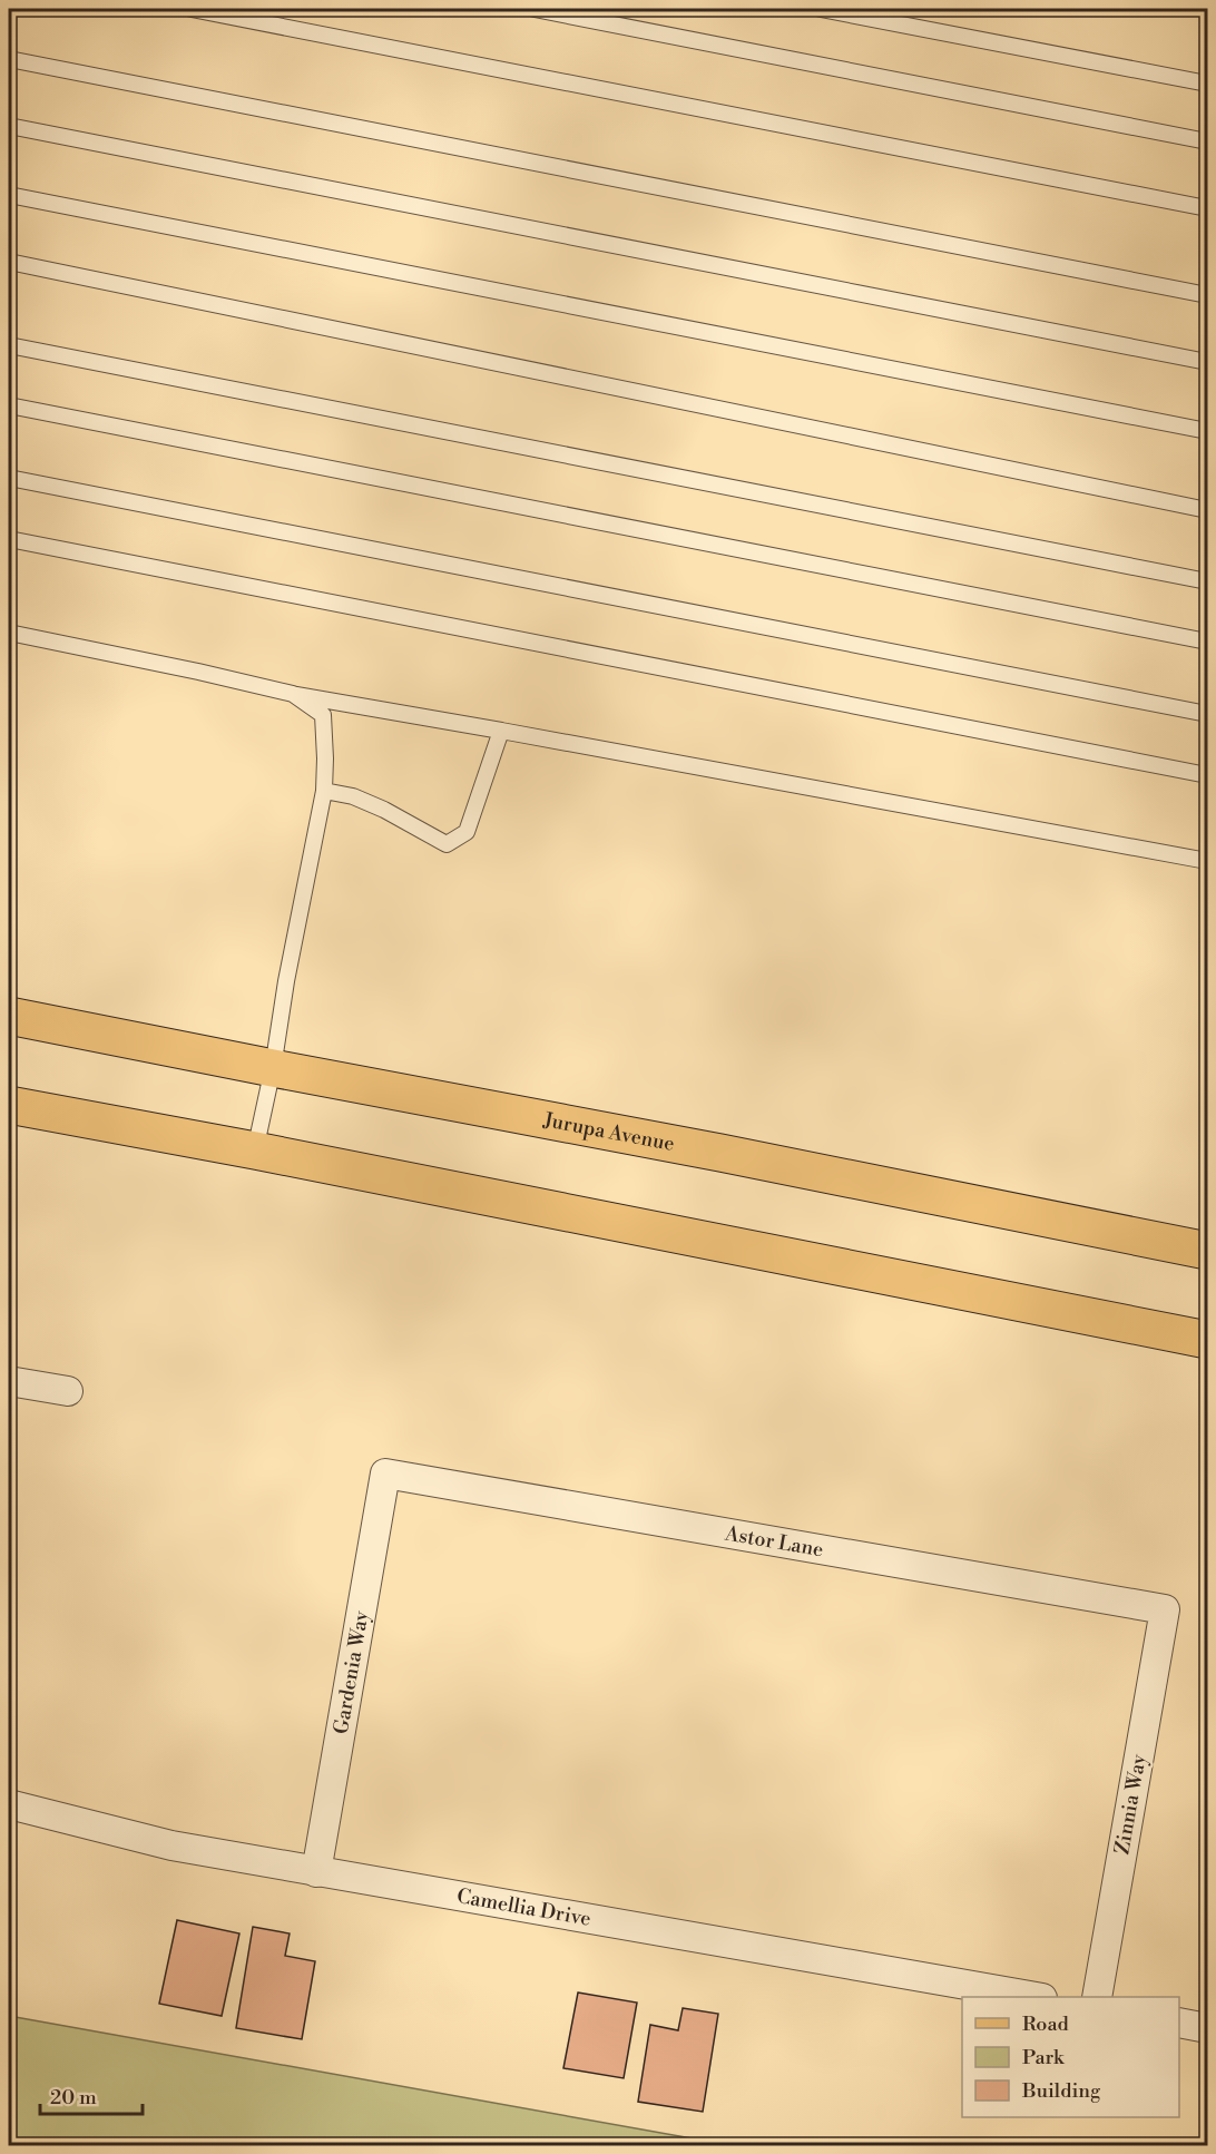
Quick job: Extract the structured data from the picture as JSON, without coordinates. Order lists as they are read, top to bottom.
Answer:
{
  "streets": {
    "main road": ["Jurupa Avenue"],
    "street": [
      "Astor Lane",
      "Gardenia Way",
      "Zinnia Way",
      "Camellia Drive"
    ]
  },
  "crossings": [
    ["Astor Lane", "Gardenia Way"],
    ["Astor Lane", "Zinnia Way"],
    ["Gardenia Way", "Camellia Drive"]
  ],
  "legend": ["Road", "Park", "Building"],
  "scale_bar": "20 m"
}
